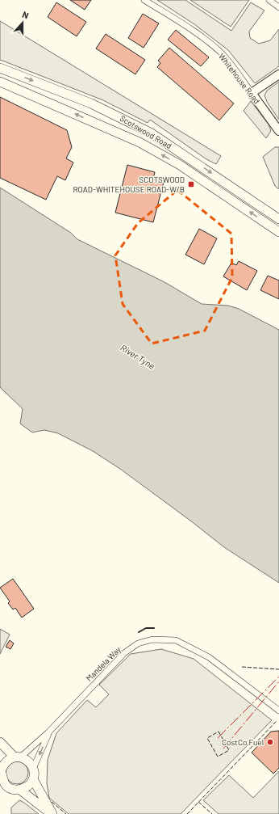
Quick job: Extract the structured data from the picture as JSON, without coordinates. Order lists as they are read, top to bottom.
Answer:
{
  "streets": {
    "main road": ["Whitehouse Road", "Scotswood Road"],
    "street": ["Mandela Way"]
  },
  "water": ["River Tyne"],
  "places": {
    "transit": ["SCOTSWOOD ROAD-WHITEHOUSE ROAD-W/B"],
    "other": ["CostCo Fuel"]
  },
  "north": "top"
}
